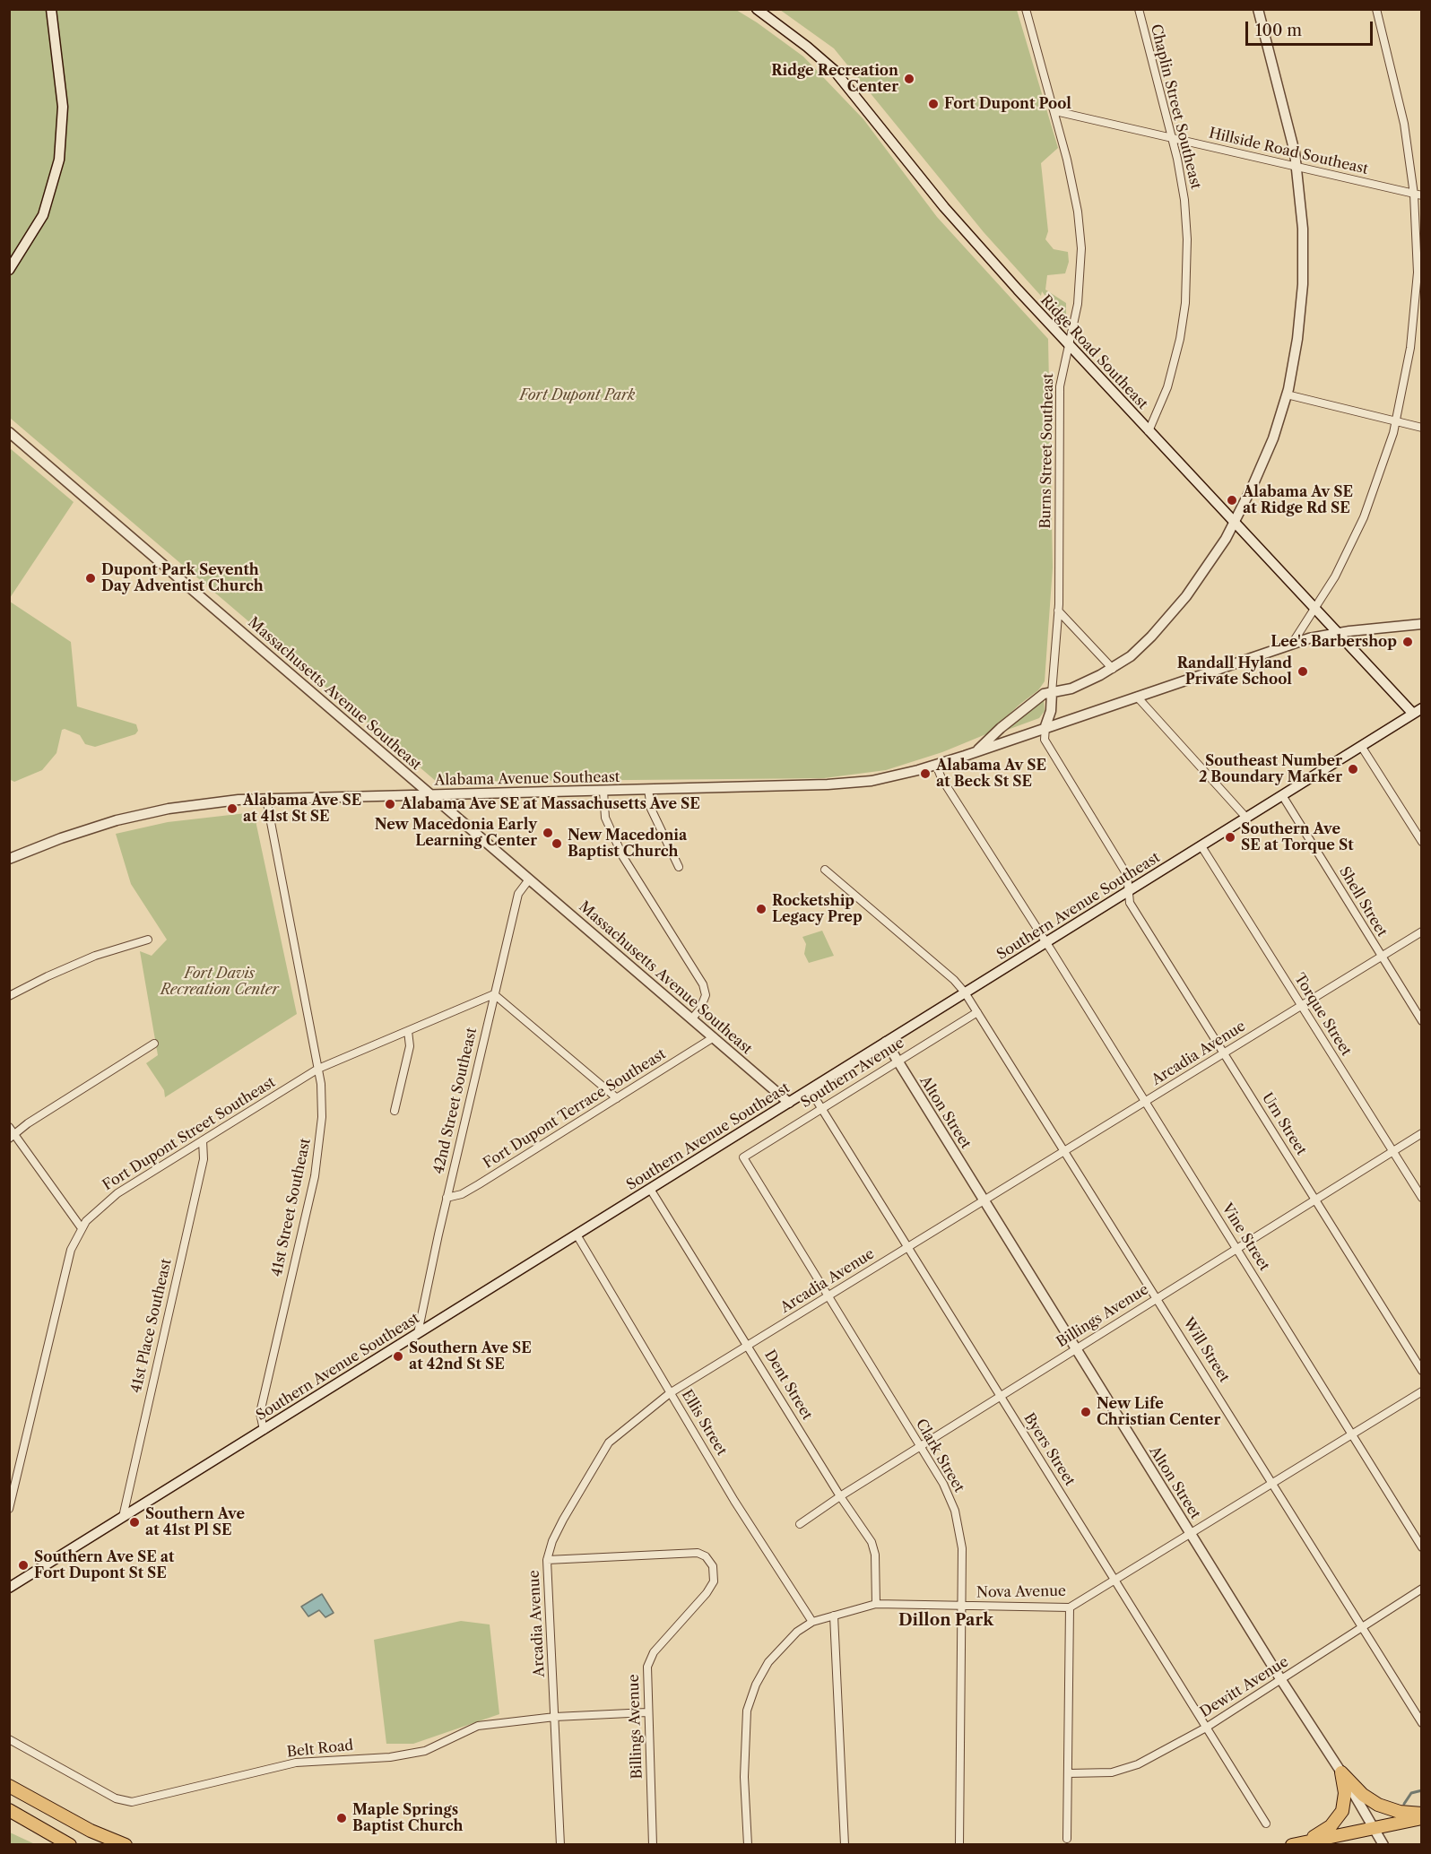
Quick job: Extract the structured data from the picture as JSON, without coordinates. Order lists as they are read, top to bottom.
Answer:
{
  "streets": {
    "street": [
      "Chaplin Street Southeast",
      "Hillside Road Southeast",
      "Ridge Road Southeast",
      "Burns Street Southeast",
      "Massachusetts Avenue Southeast",
      "Alabama Avenue Southeast",
      "Shell Street",
      "Southern Avenue Southeast",
      "Torque Street",
      "Arcadia Avenue",
      "Southern Avenue",
      "42nd Street Southeast",
      "Fort Dupont Terrace Southeast",
      "Alton Street",
      "Urn Street",
      "Fort Dupont Street Southeast",
      "41st Street Southeast",
      "Vine Street",
      "Billings Avenue",
      "41st Place Southeast",
      "Will Street",
      "Dent Street",
      "Ellis Street",
      "Byers Street",
      "Clark Street",
      "Nova Avenue",
      "Dewitt Avenue",
      "Belt Road"
    ]
  },
  "crossings": [
    ["Chaplin Street Southeast", "Hillside Road Southeast"],
    ["Chaplin Street Southeast", "Ridge Road Southeast"],
    ["Hillside Road Southeast", "Burns Street Southeast"],
    ["Ridge Road Southeast", "Burns Street Southeast"],
    ["Ridge Road Southeast", "Alabama Avenue Southeast"],
    ["Ridge Road Southeast", "Southern Avenue Southeast"],
    ["Burns Street Southeast", "Alabama Avenue Southeast"],
    ["Burns Street Southeast", "Urn Street"],
    ["Massachusetts Avenue Southeast", "Alabama Avenue Southeast"],
    ["Massachusetts Avenue Southeast", "Southern Avenue Southeast"],
    ["Massachusetts Avenue Southeast", "42nd Street Southeast"],
    ["Massachusetts Avenue Southeast", "Fort Dupont Terrace Southeast"],
    ["Alabama Avenue Southeast", "Urn Street"],
    ["Alabama Avenue Southeast", "41st Street Southeast"],
    ["Alabama Avenue Southeast", "Vine Street"],
    ["Shell Street", "Southern Avenue Southeast"],
    ["Shell Street", "Arcadia Avenue"],
    ["Southern Avenue Southeast", "Torque Street"],
    ["Southern Avenue Southeast", "42nd Street Southeast"],
    ["Southern Avenue Southeast", "Alton Street"],
    ["Southern Avenue Southeast", "Urn Street"],
    ["Southern Avenue Southeast", "41st Street Southeast"],
    ["Southern Avenue Southeast", "Vine Street"],
    ["Southern Avenue Southeast", "41st Place Southeast"],
    ["Southern Avenue Southeast", "Will Street"],
    ["Southern Avenue Southeast", "Dent Street"],
    ["Southern Avenue Southeast", "Ellis Street"],
    ["Southern Avenue Southeast", "Byers Street"],
    ["Torque Street", "Arcadia Avenue"],
    ["Torque Street", "Billings Avenue"],
    ["Arcadia Avenue", "Alton Street"],
    ["Arcadia Avenue", "Urn Street"],
    ["Arcadia Avenue", "Vine Street"],
    ["Arcadia Avenue", "Billings Avenue"],
    ["Arcadia Avenue", "Will Street"],
    ["Arcadia Avenue", "Dent Street"],
    ["Arcadia Avenue", "Ellis Street"],
    ["Arcadia Avenue", "Byers Street"],
    ["Arcadia Avenue", "Clark Street"],
    ["Arcadia Avenue", "Belt Road"],
    ["Southern Avenue", "Alton Street"],
    ["Southern Avenue", "Will Street"],
    ["Southern Avenue", "Byers Street"],
    ["Southern Avenue", "Clark Street"],
    ["42nd Street Southeast", "Fort Dupont Terrace Southeast"],
    ["42nd Street Southeast", "Fort Dupont Street Southeast"],
    ["Alton Street", "Billings Avenue"],
    ["Alton Street", "Nova Avenue"],
    ["Alton Street", "Dewitt Avenue"],
    ["Urn Street", "Billings Avenue"],
    ["Fort Dupont Street Southeast", "41st Street Southeast"],
    ["Fort Dupont Street Southeast", "41st Place Southeast"],
    ["Vine Street", "Billings Avenue"],
    ["Vine Street", "Nova Avenue"],
    ["Billings Avenue", "Will Street"],
    ["Billings Avenue", "Dent Street"],
    ["Billings Avenue", "Byers Street"],
    ["Billings Avenue", "Clark Street"],
    ["Billings Avenue", "Belt Road"],
    ["Will Street", "Nova Avenue"],
    ["Will Street", "Dewitt Avenue"],
    ["Dent Street", "Nova Avenue"],
    ["Ellis Street", "Nova Avenue"],
    ["Byers Street", "Nova Avenue"],
    ["Byers Street", "Dewitt Avenue"],
    ["Clark Street", "Nova Avenue"]
  ],
  "districts": ["Dillon Park"],
  "parks": ["Fort Dupont Park", "Fort Davis Recreation Center"],
  "places": [
    "Ridge Recreation Center",
    "Fort Dupont Pool",
    "Alabama Av SE at Ridge Rd SE",
    "Dupont Park Seventh Day Adventist Church",
    "Lee's Barbershop",
    "Randall Hyland Private School",
    "Southeast Number 2 Boundary Marker",
    "Alabama Av SE at Beck St SE",
    "Alabama Ave SE at Massachusetts Ave SE",
    "Alabama Ave SE at 41st St SE",
    "New Macedonia Early Learning Center",
    "Southern Ave SE at Torque St",
    "New Macedonia Baptist Church",
    "Rocketship Legacy Prep",
    "Southern Ave SE at 42nd St SE",
    "New Life Christian Center",
    "Southern Ave at 41st Pl SE",
    "Southern Ave SE at Fort Dupont St SE",
    "Maple Springs Baptist Church"
  ],
  "scale_bar": "100 m"
}
